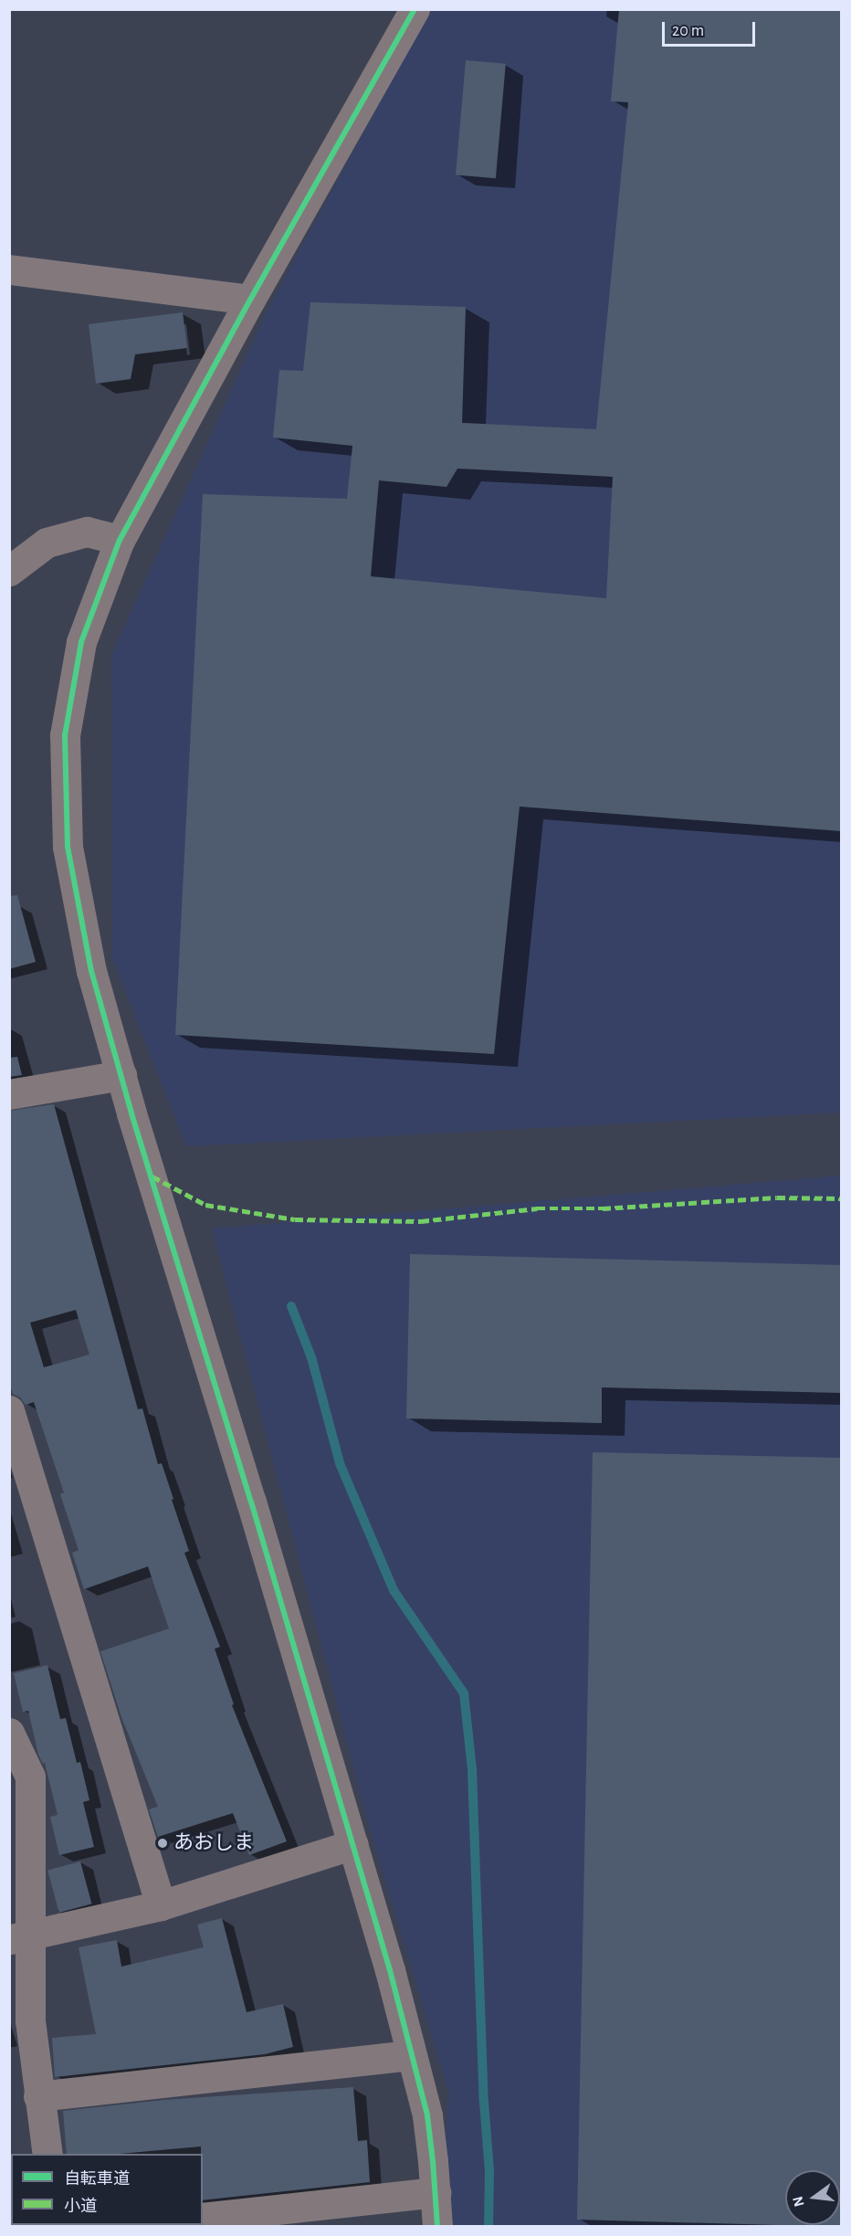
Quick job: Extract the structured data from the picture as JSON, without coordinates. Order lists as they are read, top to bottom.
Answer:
{
  "places": ["あおしま"],
  "legend": ["自転車道", "小道"],
  "scale_bar": "20 m",
  "north": "left"
}
